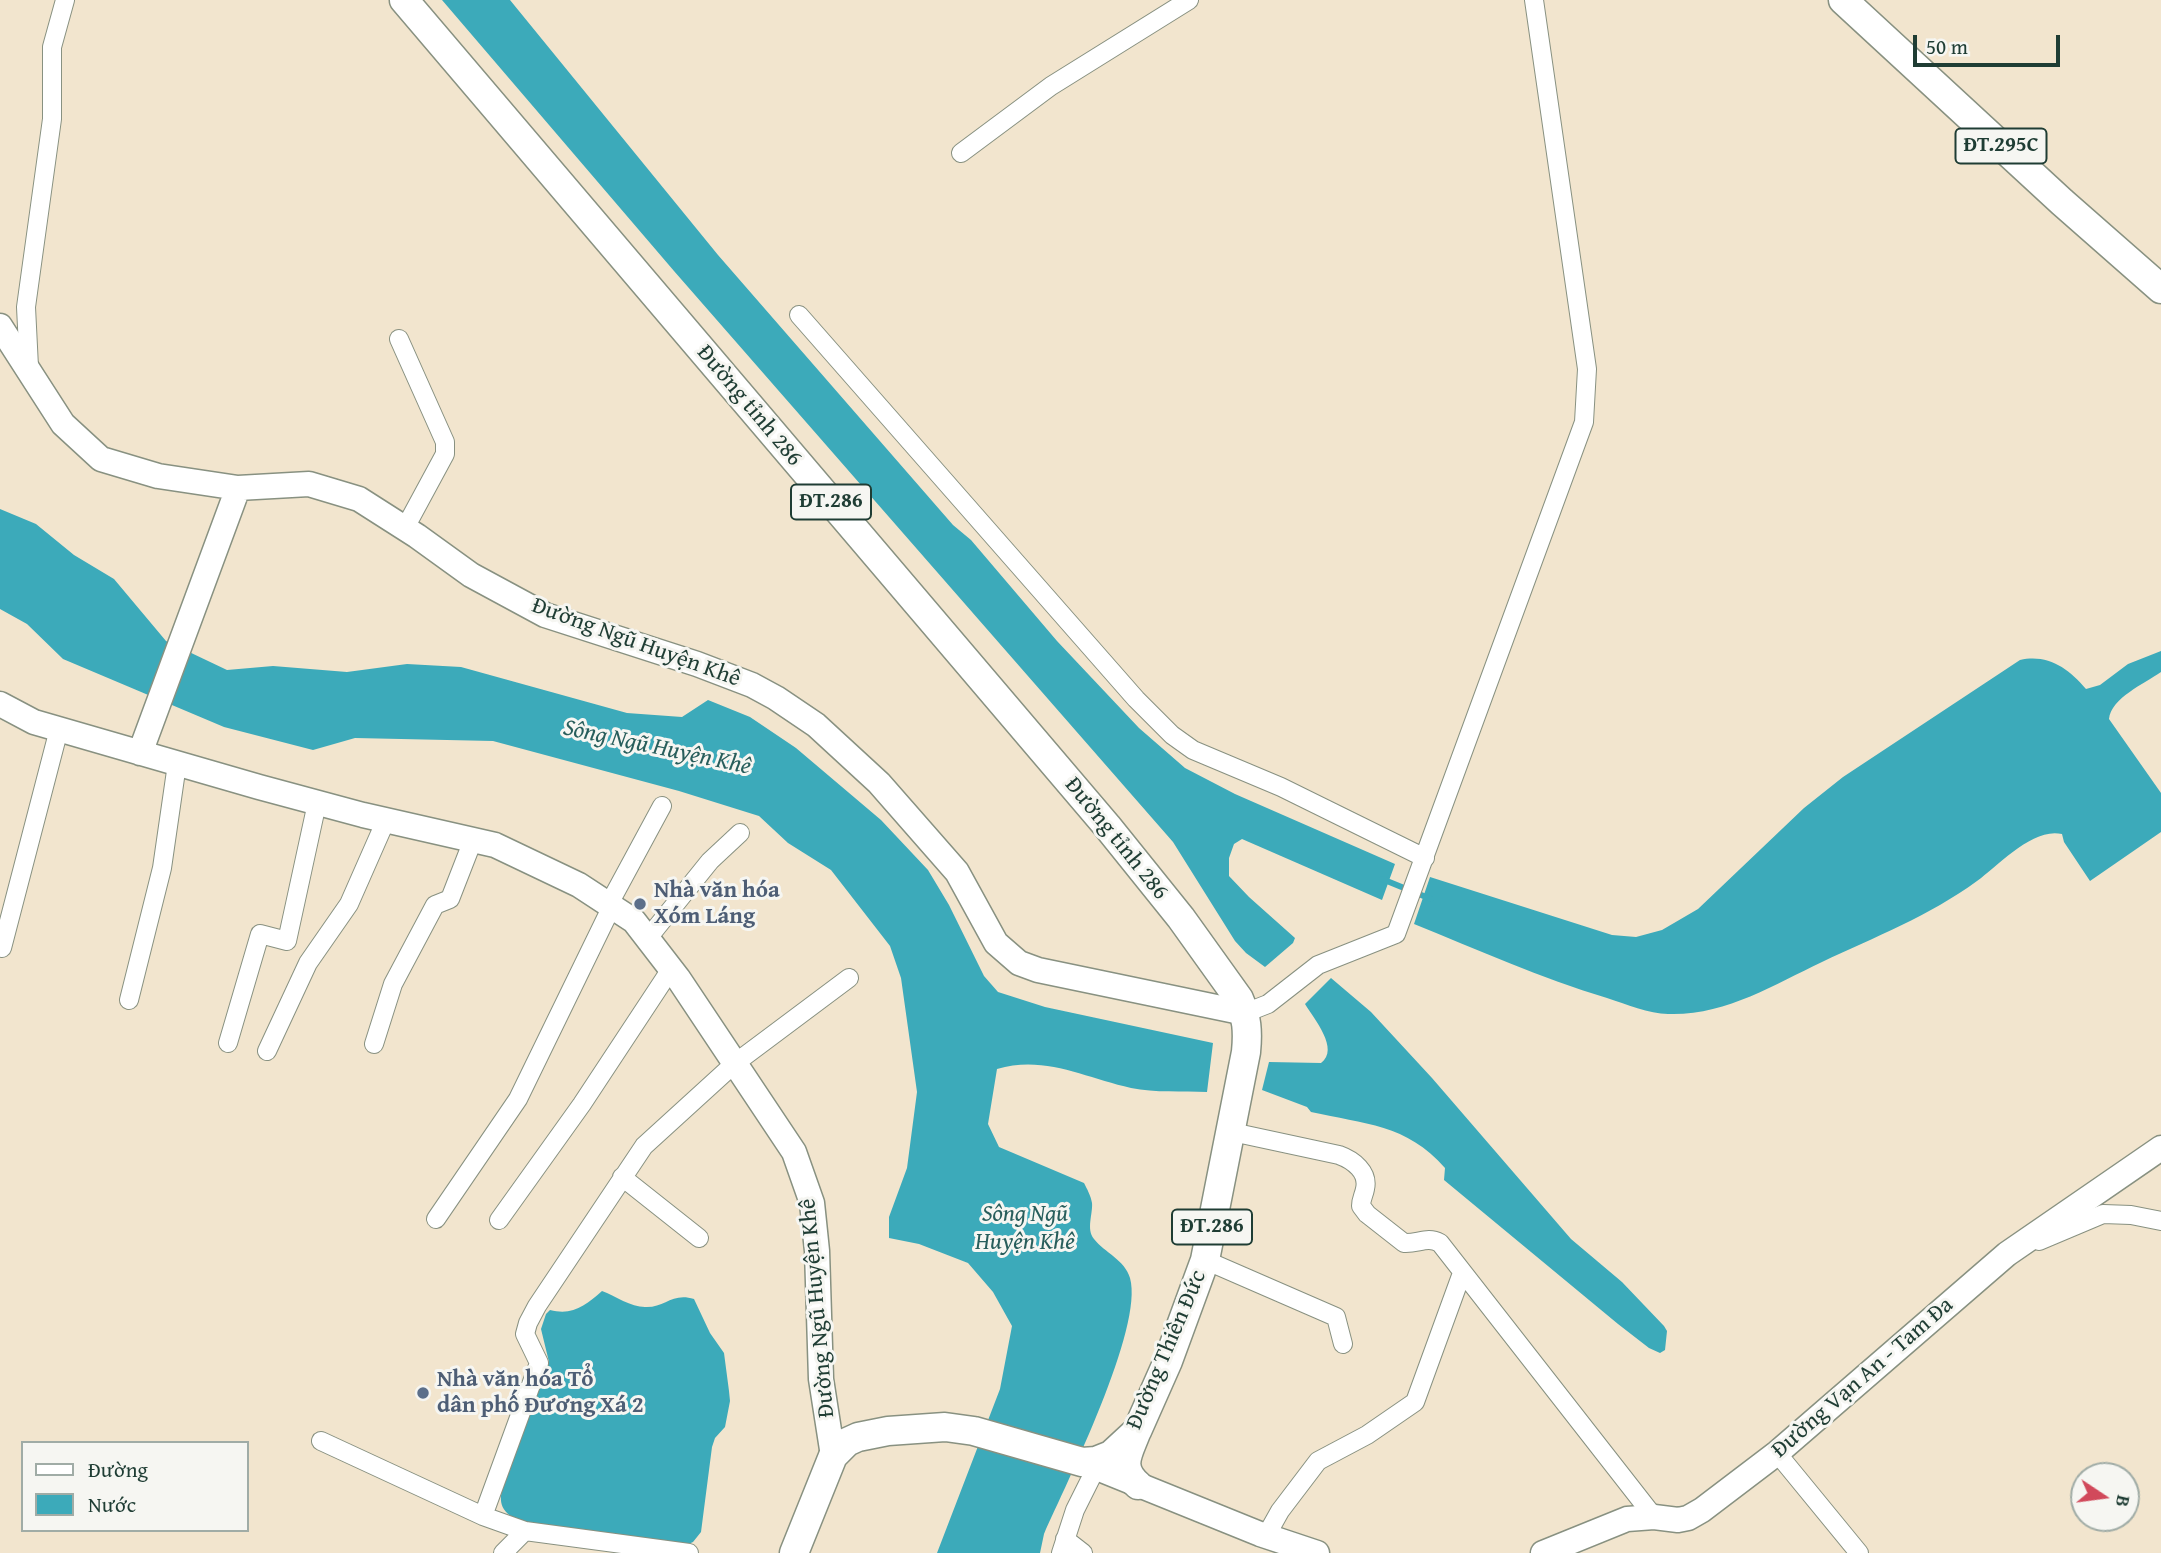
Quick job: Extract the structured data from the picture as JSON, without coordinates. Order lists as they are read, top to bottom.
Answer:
{
  "streets": {
    "main road": [
      "ĐT.295C",
      "Đường tỉnh 286",
      "ĐT.286",
      "Đường Thiên Đức"
    ],
    "street": ["Đường Ngũ Huyện Khê", "Đường Vạn An - Tam Đa"]
  },
  "crossings": [
    ["Đường tỉnh 286", "Đường Ngũ Huyện Khê"],
    ["Đường tỉnh 286", "Đường Thiên Đức"],
    ["ĐT.286", "Đường Thiên Đức"],
    ["Đường Ngũ Huyện Khê", "Đường Thiên Đức"]
  ],
  "water": ["Sông Ngũ Huyện Khê"],
  "places": ["Nhà văn hóa Xóm Láng", "Nhà văn hóa Tổ dân phố Đương Xá 2"],
  "legend": ["Đường", "Nước"],
  "scale_bar": "50 m",
  "north": "right"
}
